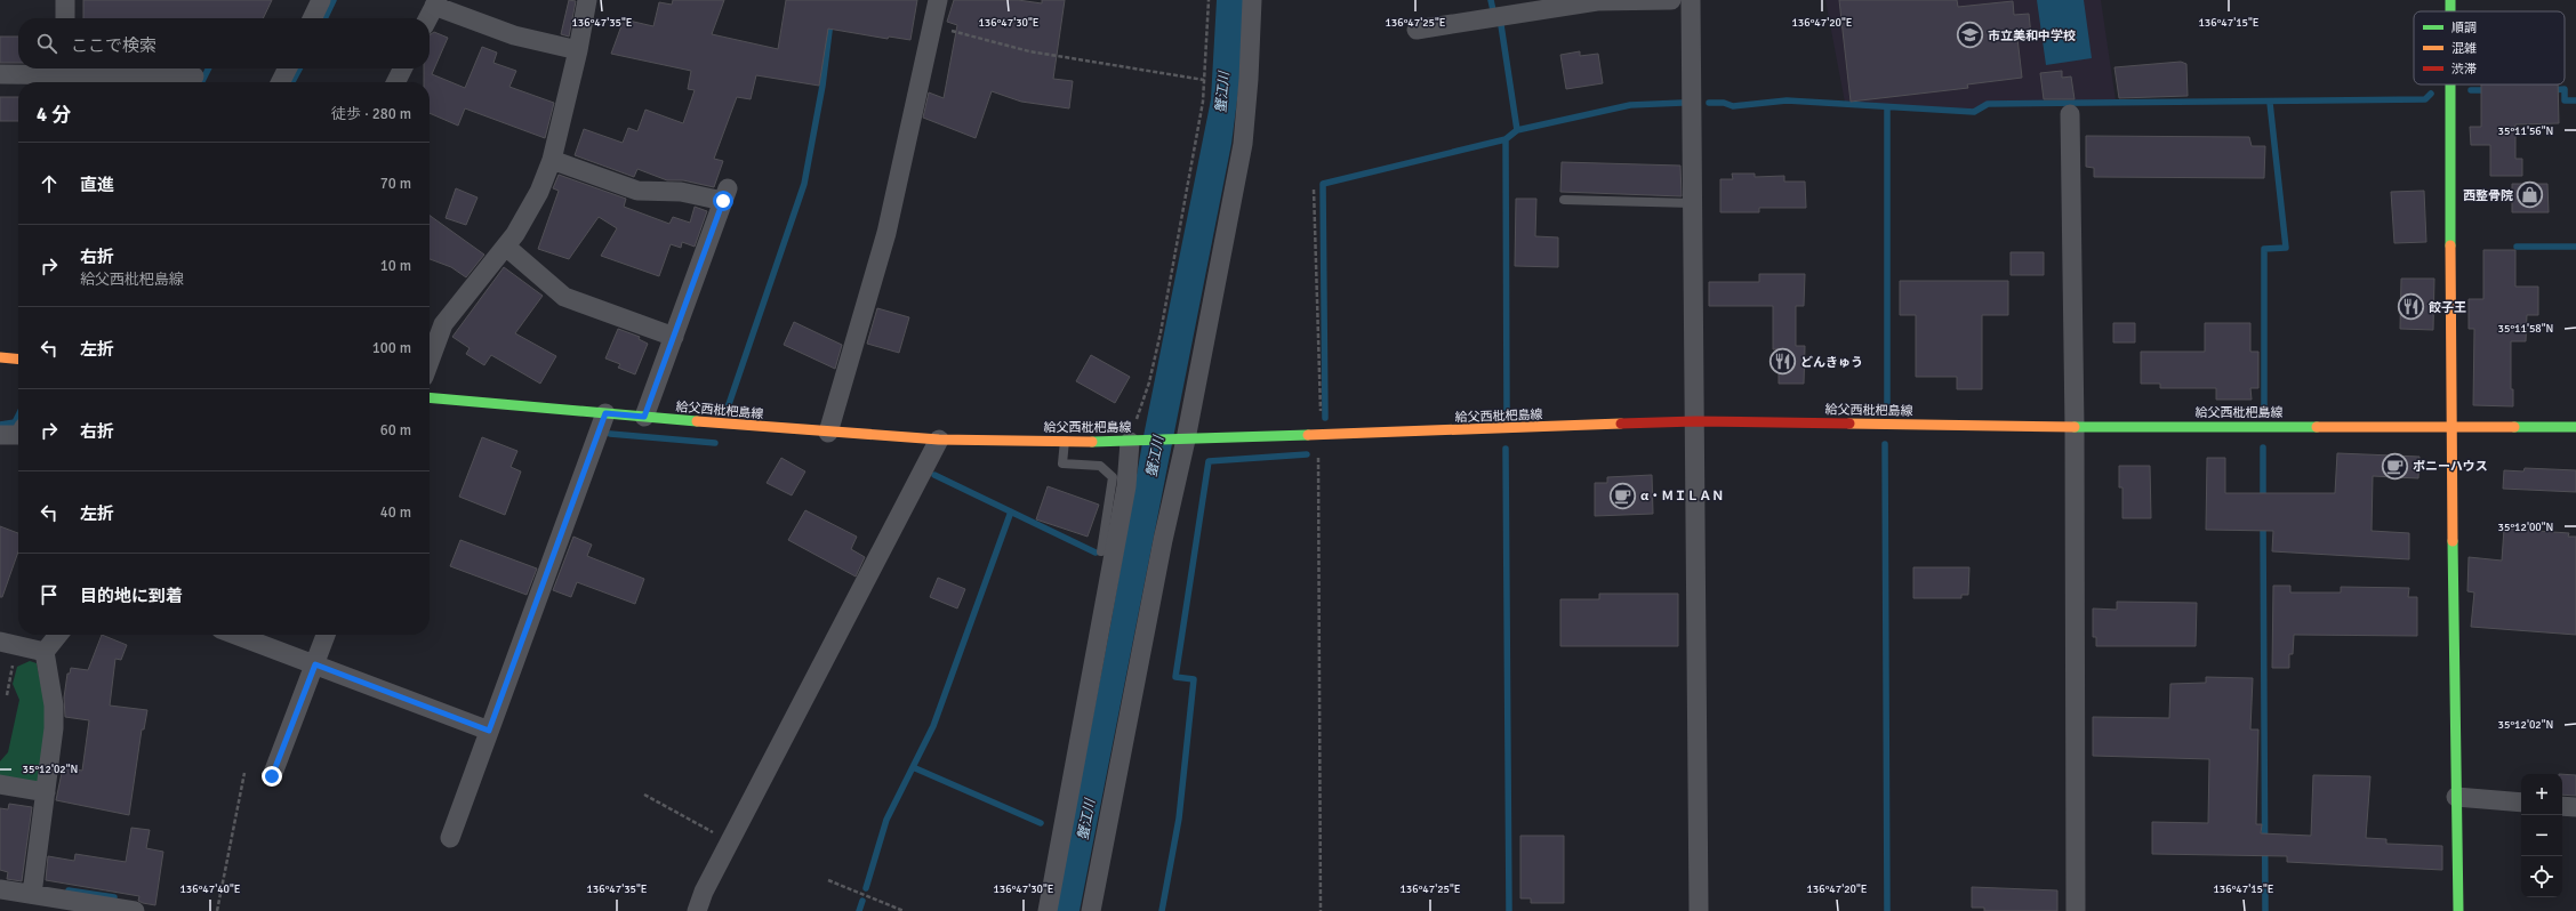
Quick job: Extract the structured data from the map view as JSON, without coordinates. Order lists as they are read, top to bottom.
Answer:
{
  "streets": {
    "main road": ["給父西枇杷島線"]
  },
  "water": ["蟹江川"],
  "places": {
    "school or university": ["市立美和中学校"],
    "shop": ["西整骨院"],
    "restaurant": ["餃子王", "どんきゅう"],
    "cafe": ["ポニーハウス", "α・ＭＩＬＡＮ"]
  },
  "legend": ["順調", "混雑", "渋滞"],
  "page": {
    "search": "ここで検索",
    "heading": ["4 分", "徒歩 · 280 m"],
    "list": [
      ["直進", "70 m"],
      ["右折", "給父西枇杷島線", "10 m"],
      ["左折", "100 m"],
      ["右折", "60 m"],
      ["左折", "40 m"],
      "目的地に到着"
    ],
    "map_buttons": ["+", "−"]
  },
  "coordinates": [
    "136°47'35\"E",
    "136°47'30\"E",
    "136°47'25\"E",
    "136°47'20\"E",
    "136°47'15\"E",
    "35°11'56\"N",
    "35°11'58\"N",
    "35°12'00\"N",
    "35°12'02\"N",
    "136°47'40\"E"
  ]
}
